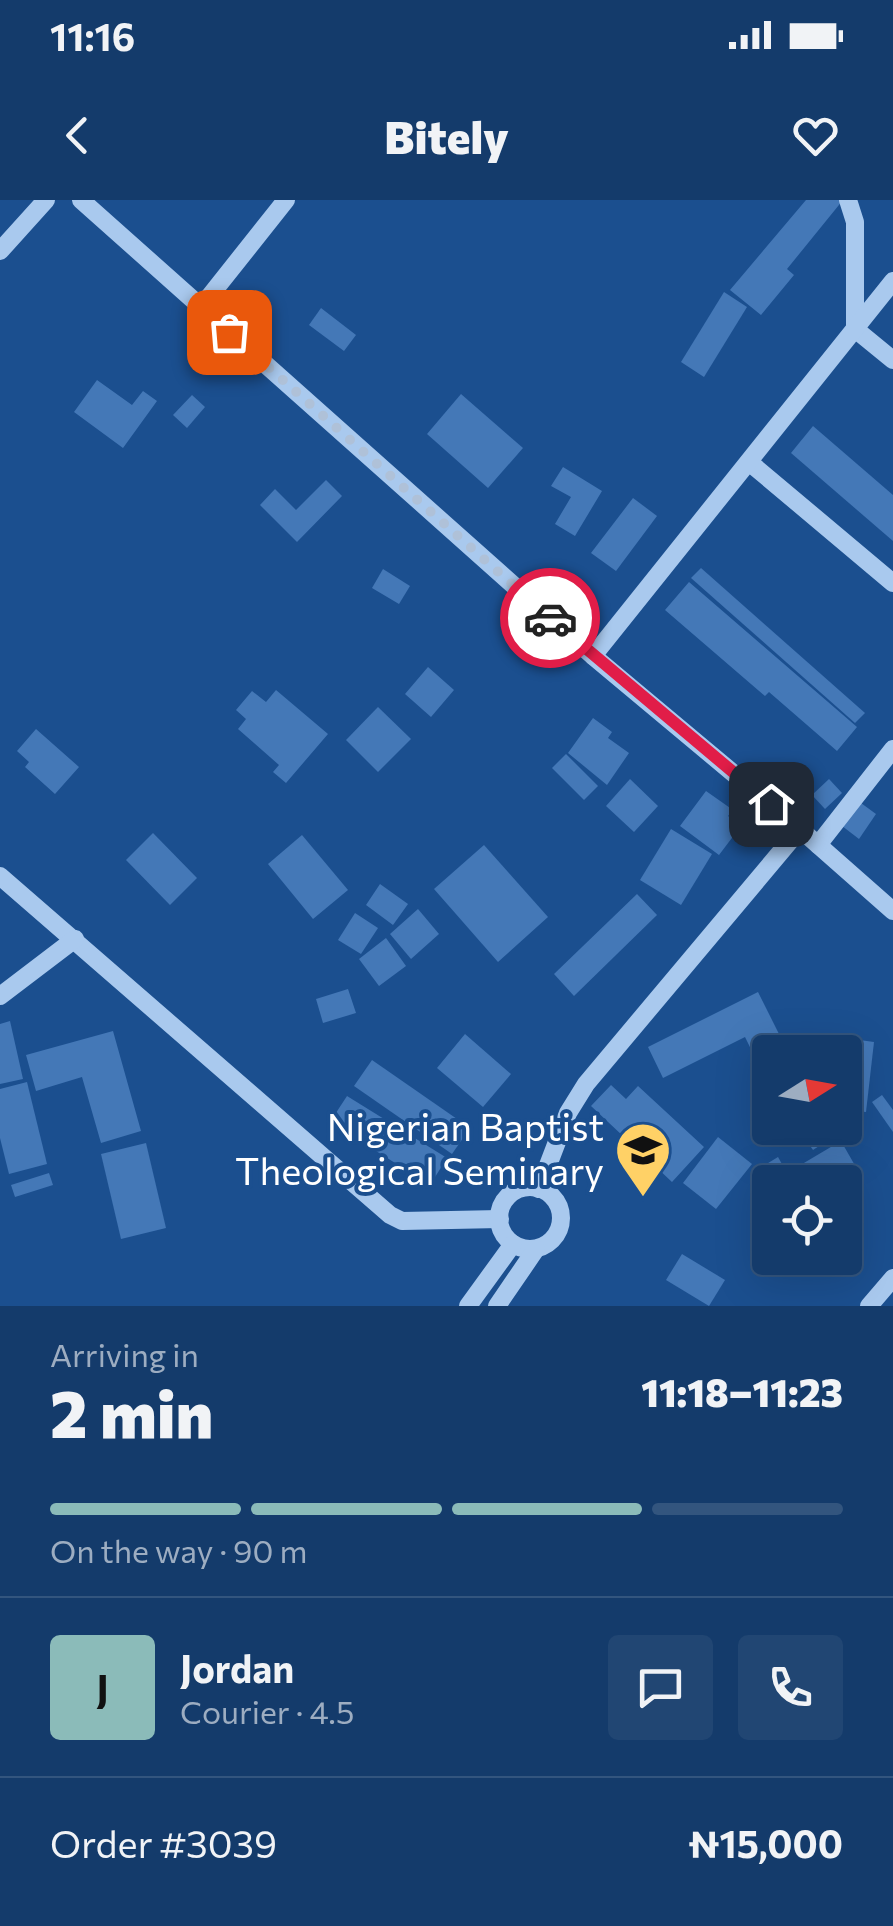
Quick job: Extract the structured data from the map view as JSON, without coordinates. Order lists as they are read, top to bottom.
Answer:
{
  "places": {
    "school or university": ["Nigerian Baptist Theological Seminary"]
  },
  "north": "right",
  "page": {
    "status": "11:16",
    "header": "Bitely",
    "heading": ["2 min", "Arriving in", "11:18–11:23"],
    "panel": [
      "Jordan",
      "Courier · 4.5",
      "Order #3039",
      "₦15,000"
    ],
    "bar": "On the way · 90 m",
    "round": "J"
  }
}
